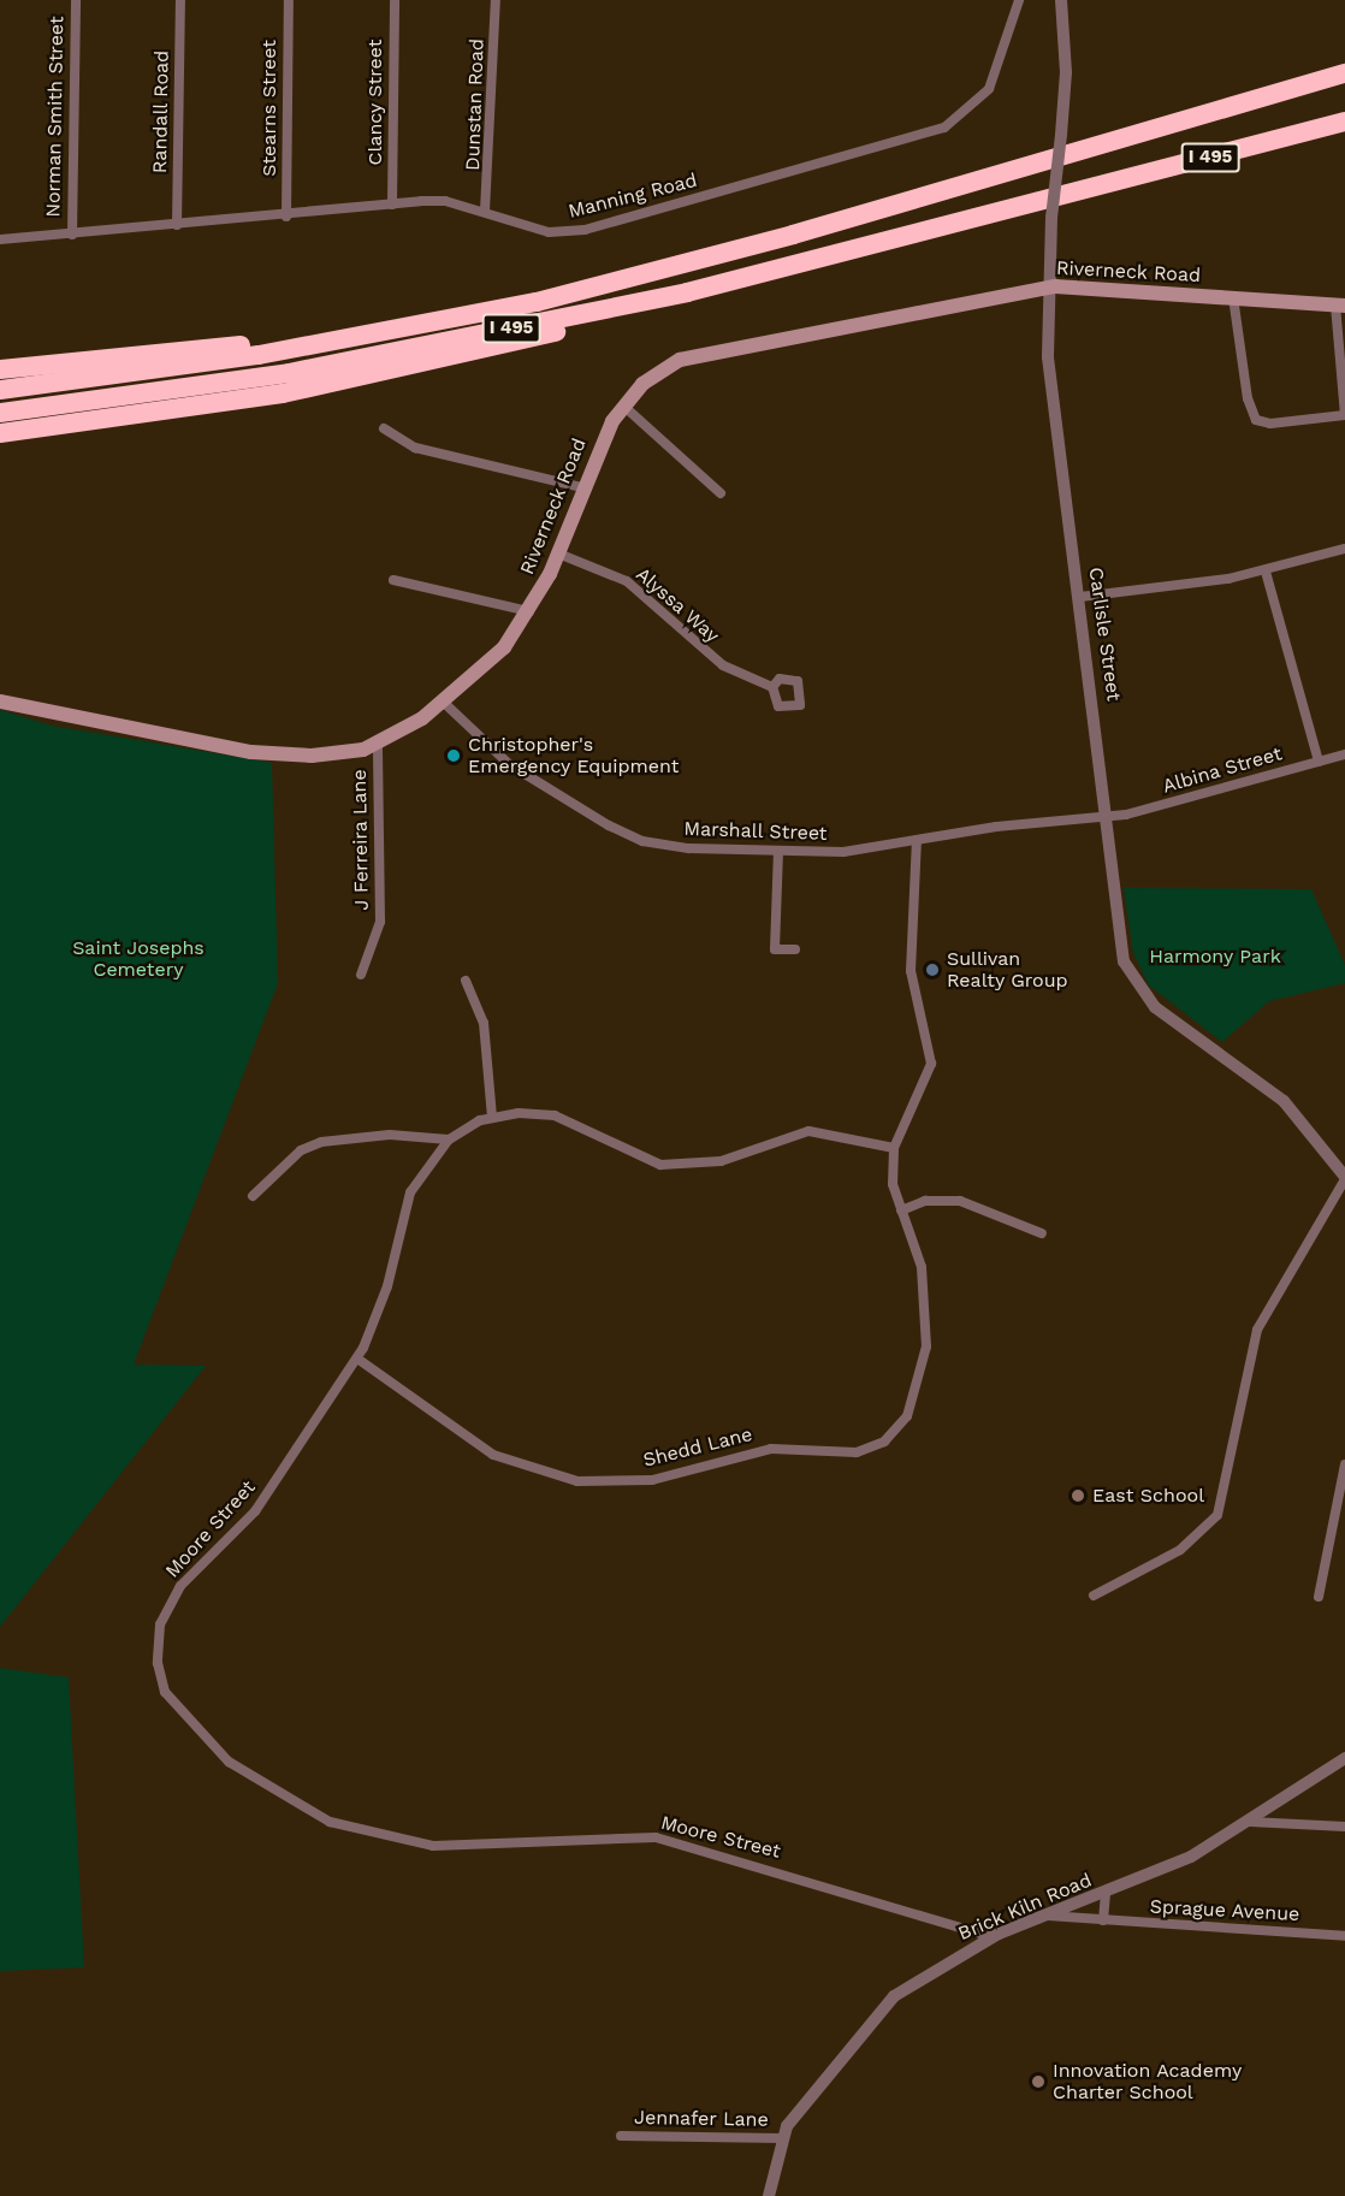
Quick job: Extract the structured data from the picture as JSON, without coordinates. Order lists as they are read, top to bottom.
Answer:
{
  "streets": {
    "highway": ["I 495"],
    "main road": ["Riverneck Road"],
    "street": [
      "Clancy Street",
      "Dunstan Road",
      "Stearns Street",
      "Randall Road",
      "Norman Smith Street",
      "Manning Road",
      "Alyssa Way",
      "Carlisle Street",
      "Albina Street",
      "Marshall Street",
      "J Ferreira Lane",
      "Shedd Lane",
      "Moore Street",
      "Brick Kiln Road",
      "Sprague Avenue",
      "Jennafer Lane"
    ]
  },
  "crossings": [
    ["Clancy Street", "Manning Road"],
    ["Dunstan Road", "Manning Road"],
    ["Stearns Street", "Manning Road"],
    ["Randall Road", "Manning Road"],
    ["Norman Smith Street", "Manning Road"],
    ["Riverneck Road", "Alyssa Way"],
    ["Riverneck Road", "Carlisle Street"],
    ["Riverneck Road", "Marshall Street"],
    ["Riverneck Road", "J Ferreira Lane"],
    ["Carlisle Street", "Albina Street"],
    ["Carlisle Street", "Marshall Street"],
    ["Albina Street", "Marshall Street"],
    ["Marshall Street", "Shedd Lane"],
    ["Shedd Lane", "Moore Street"],
    ["Moore Street", "Brick Kiln Road"],
    ["Brick Kiln Road", "Sprague Avenue"],
    ["Brick Kiln Road", "Jennafer Lane"]
  ],
  "parks": ["Saint Josephs Cemetery", "Harmony Park"],
  "places": [
    "Christopher's Emergency Equipment",
    "Sullivan Realty Group",
    "East School",
    "Innovation Academy Charter School"
  ]
}
